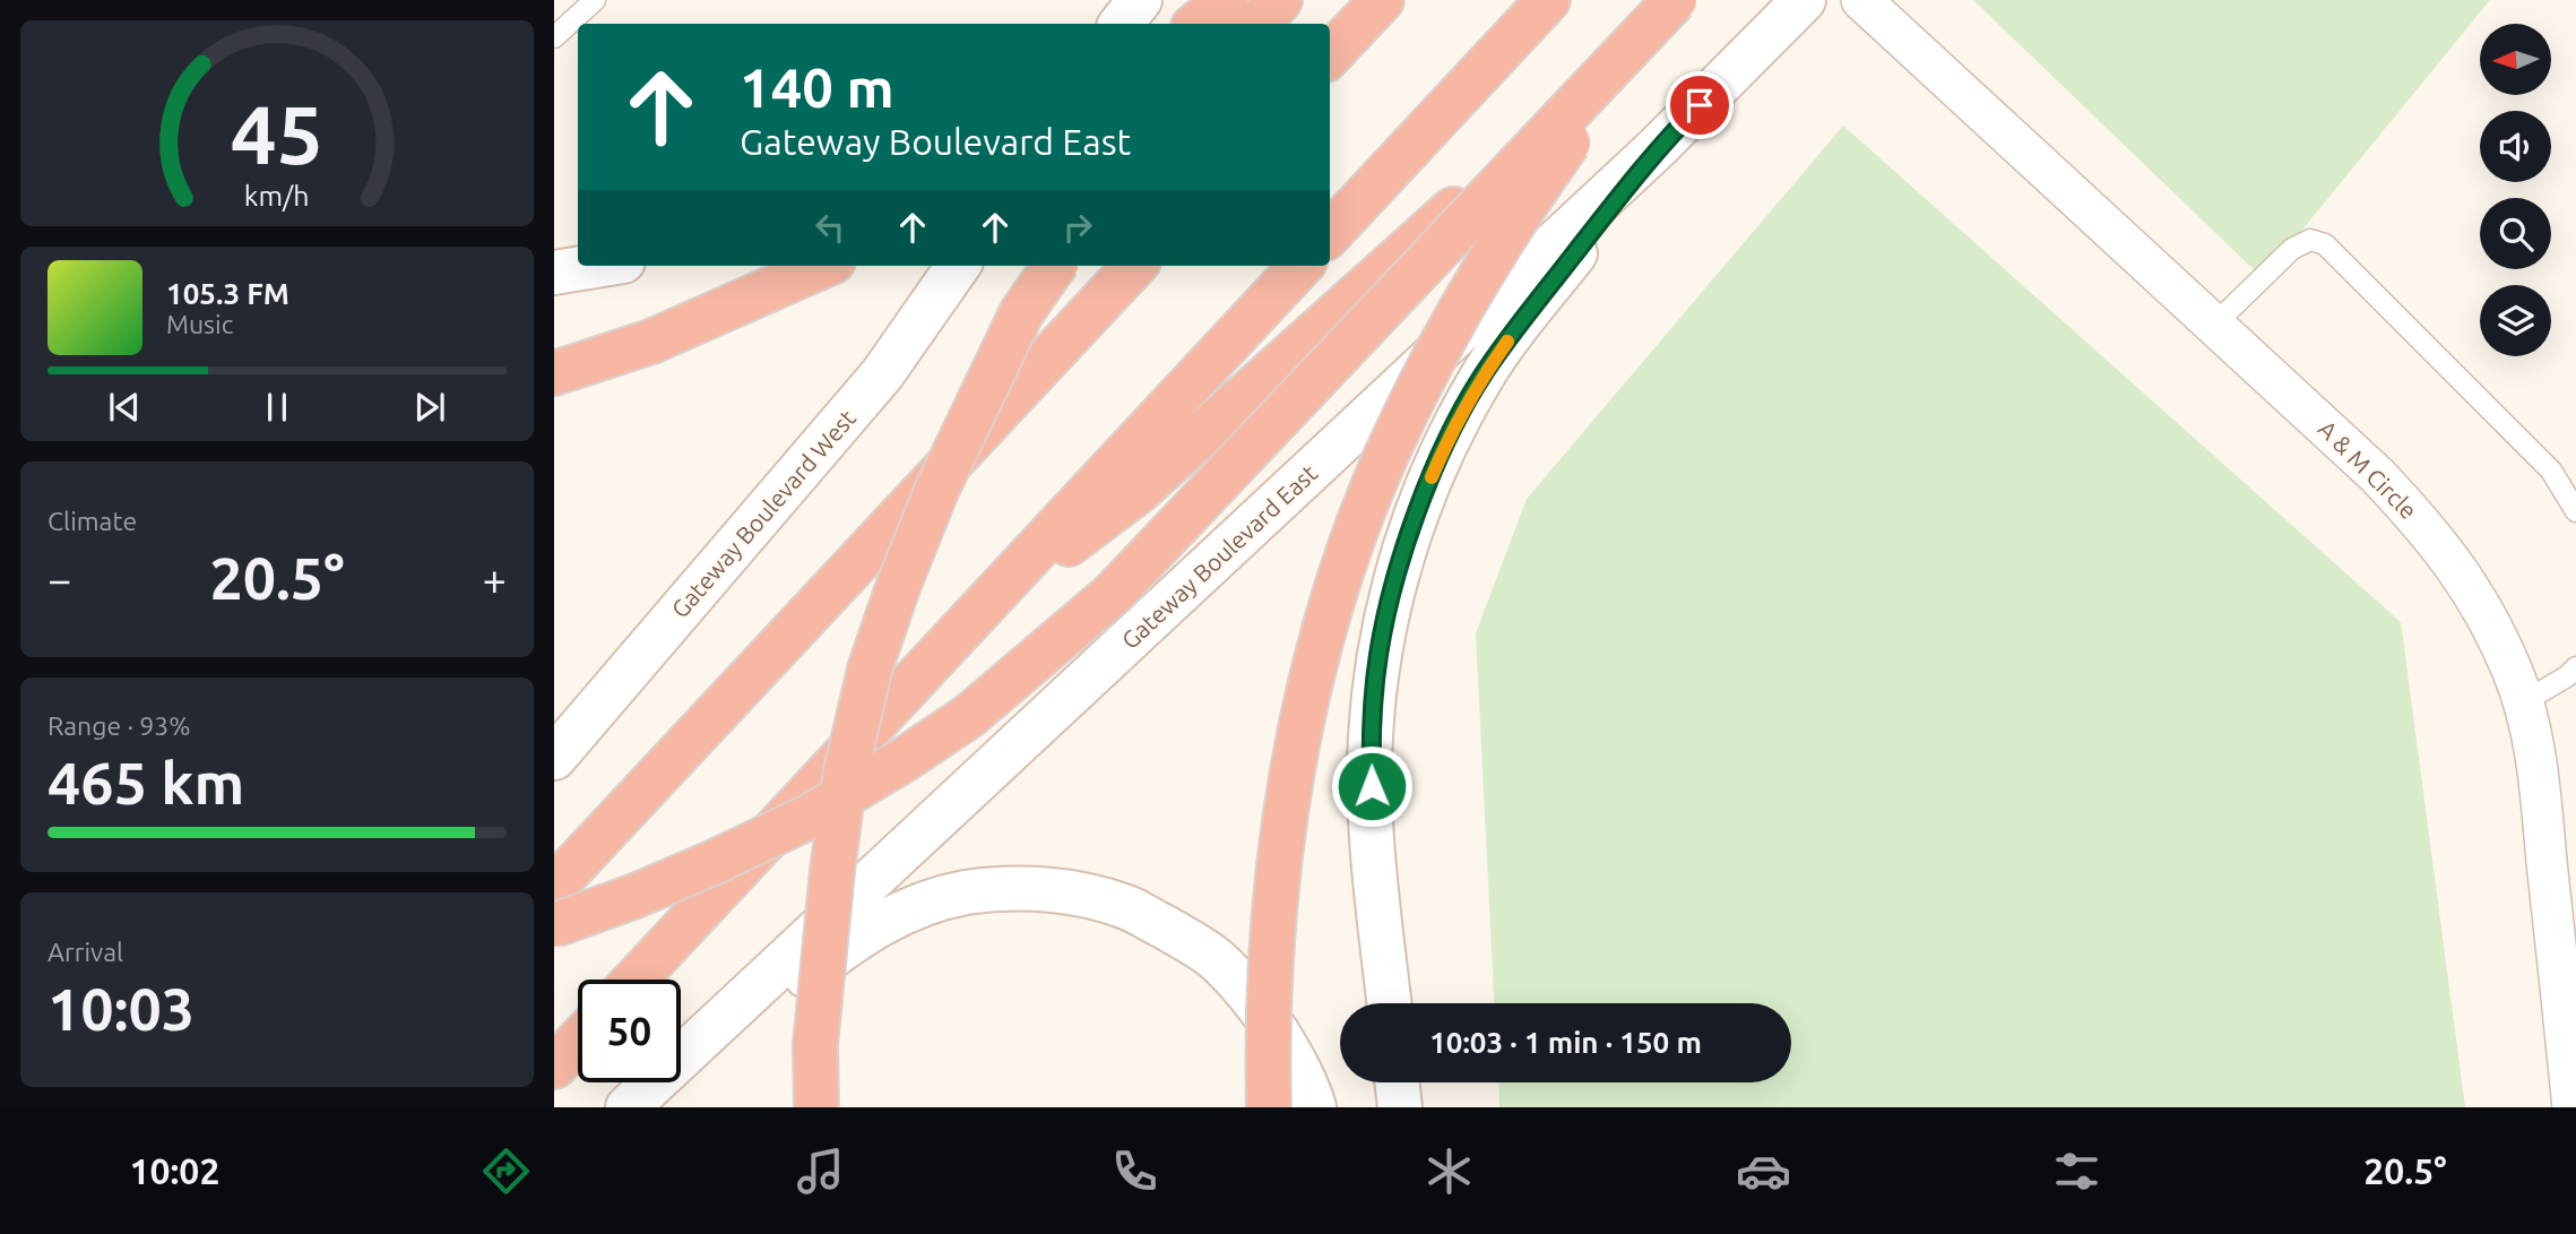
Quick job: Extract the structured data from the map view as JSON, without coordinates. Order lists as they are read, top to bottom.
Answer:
{
  "streets": {
    "main road": ["Gateway Boulevard West", "Gateway Boulevard East"],
    "street": ["A & M Circle"]
  },
  "north": "left",
  "page": {
    "turn": ["140 m", "Gateway Boulevard East"],
    "song": ["105.3 FM", "Music"],
    "tile": [
      "Climate",
      ["Range · 93%", "465 km"],
      ["Arrival", "10:03"]
    ],
    "heat": ["−", "20.5°", "+"],
    "limit": "50",
    "trip": "10:03 · 1 min · 150 m",
    "tabs": ["10:02", "20.5°"],
    "gauge": ["45", "km/h"]
  }
}
